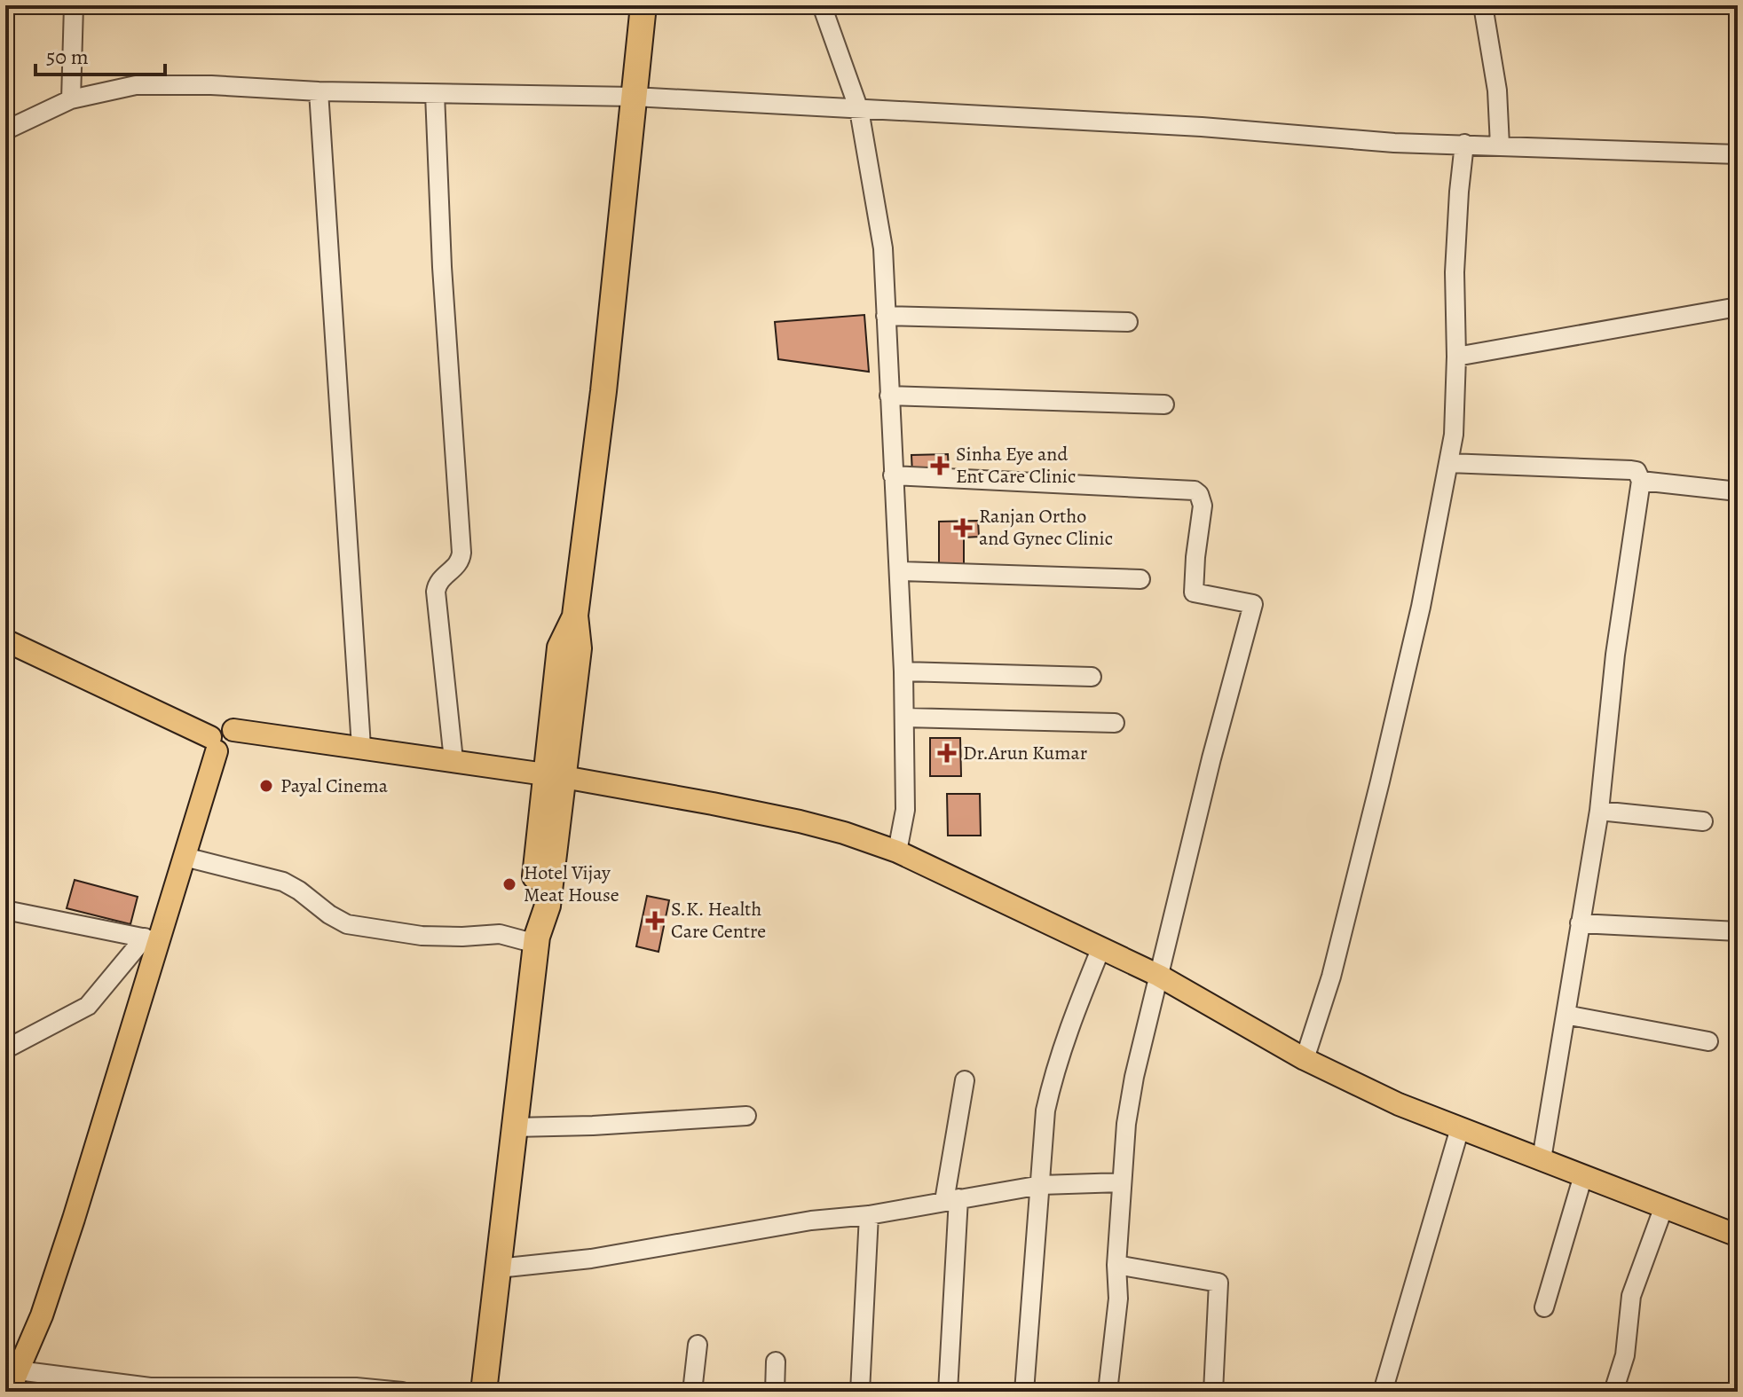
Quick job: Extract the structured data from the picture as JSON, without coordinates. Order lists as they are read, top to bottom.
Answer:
{
  "places": {
    "health": [
      "Sinha Eye and Ent Care Clinic",
      "Ranjan Ortho and Gynec Clinic",
      "Dr.Arun Kumar",
      "S.K. Health Care Centre"
    ],
    "other": ["Payal Cinema", "Hotel Vijay Meat House"]
  },
  "scale_bar": "50 m"
}
